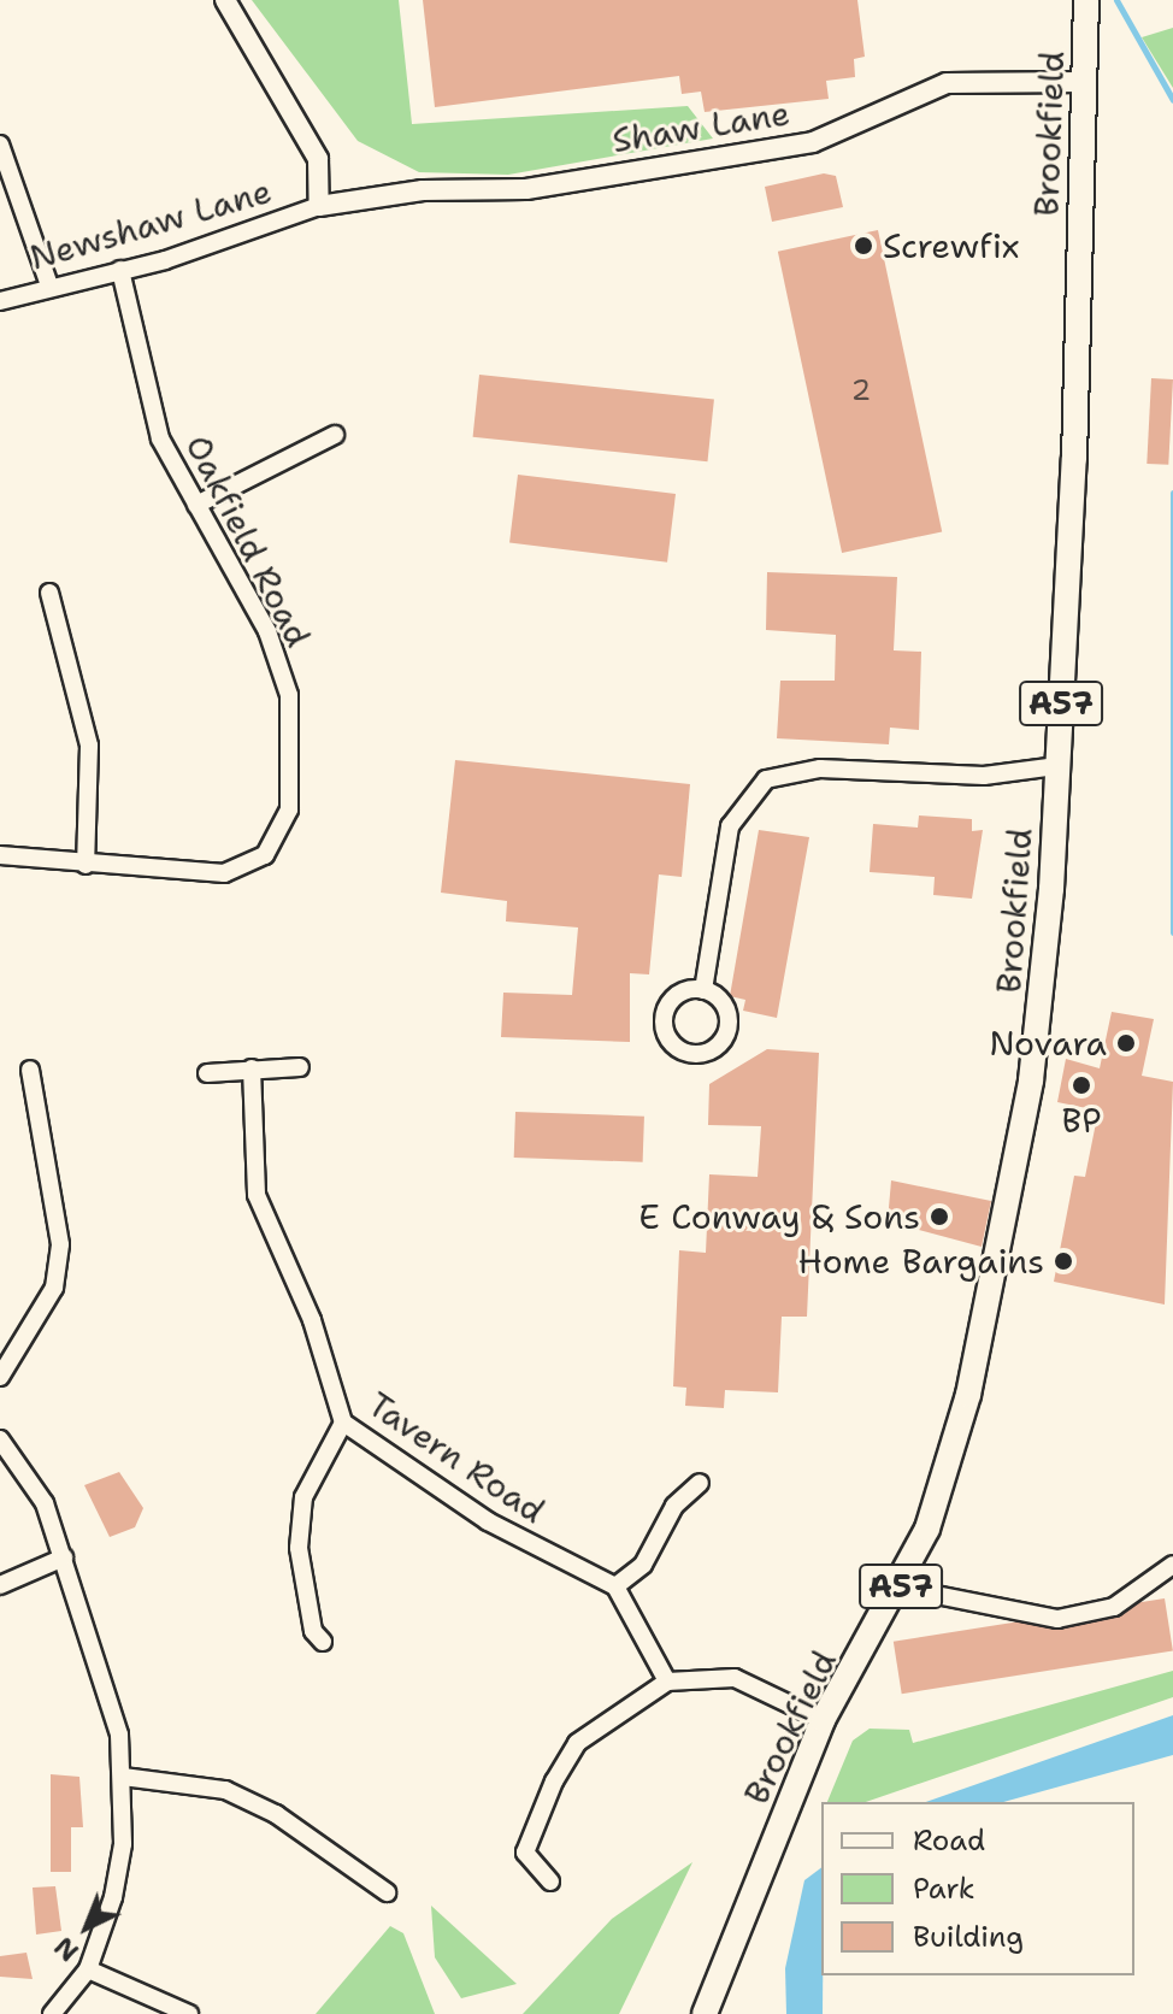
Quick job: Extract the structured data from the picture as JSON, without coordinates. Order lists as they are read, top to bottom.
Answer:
{
  "streets": {
    "main road": ["Brookfield", "A57"],
    "street": [
      "Shaw Lane",
      "Newshaw Lane",
      "Oakfield Road",
      "Tavern Road"
    ]
  },
  "crossings": [
    ["Shaw Lane", "Brookfield"],
    ["Shaw Lane", "Newshaw Lane"],
    ["Newshaw Lane", "Oakfield Road"]
  ],
  "places": [
    "Screwfix",
    "Novara",
    "BP",
    "E Conway & Sons",
    "Home Bargains"
  ],
  "house_numbers": ["2"],
  "legend": ["Road", "Park", "Building"],
  "north": "bottom left"
}
